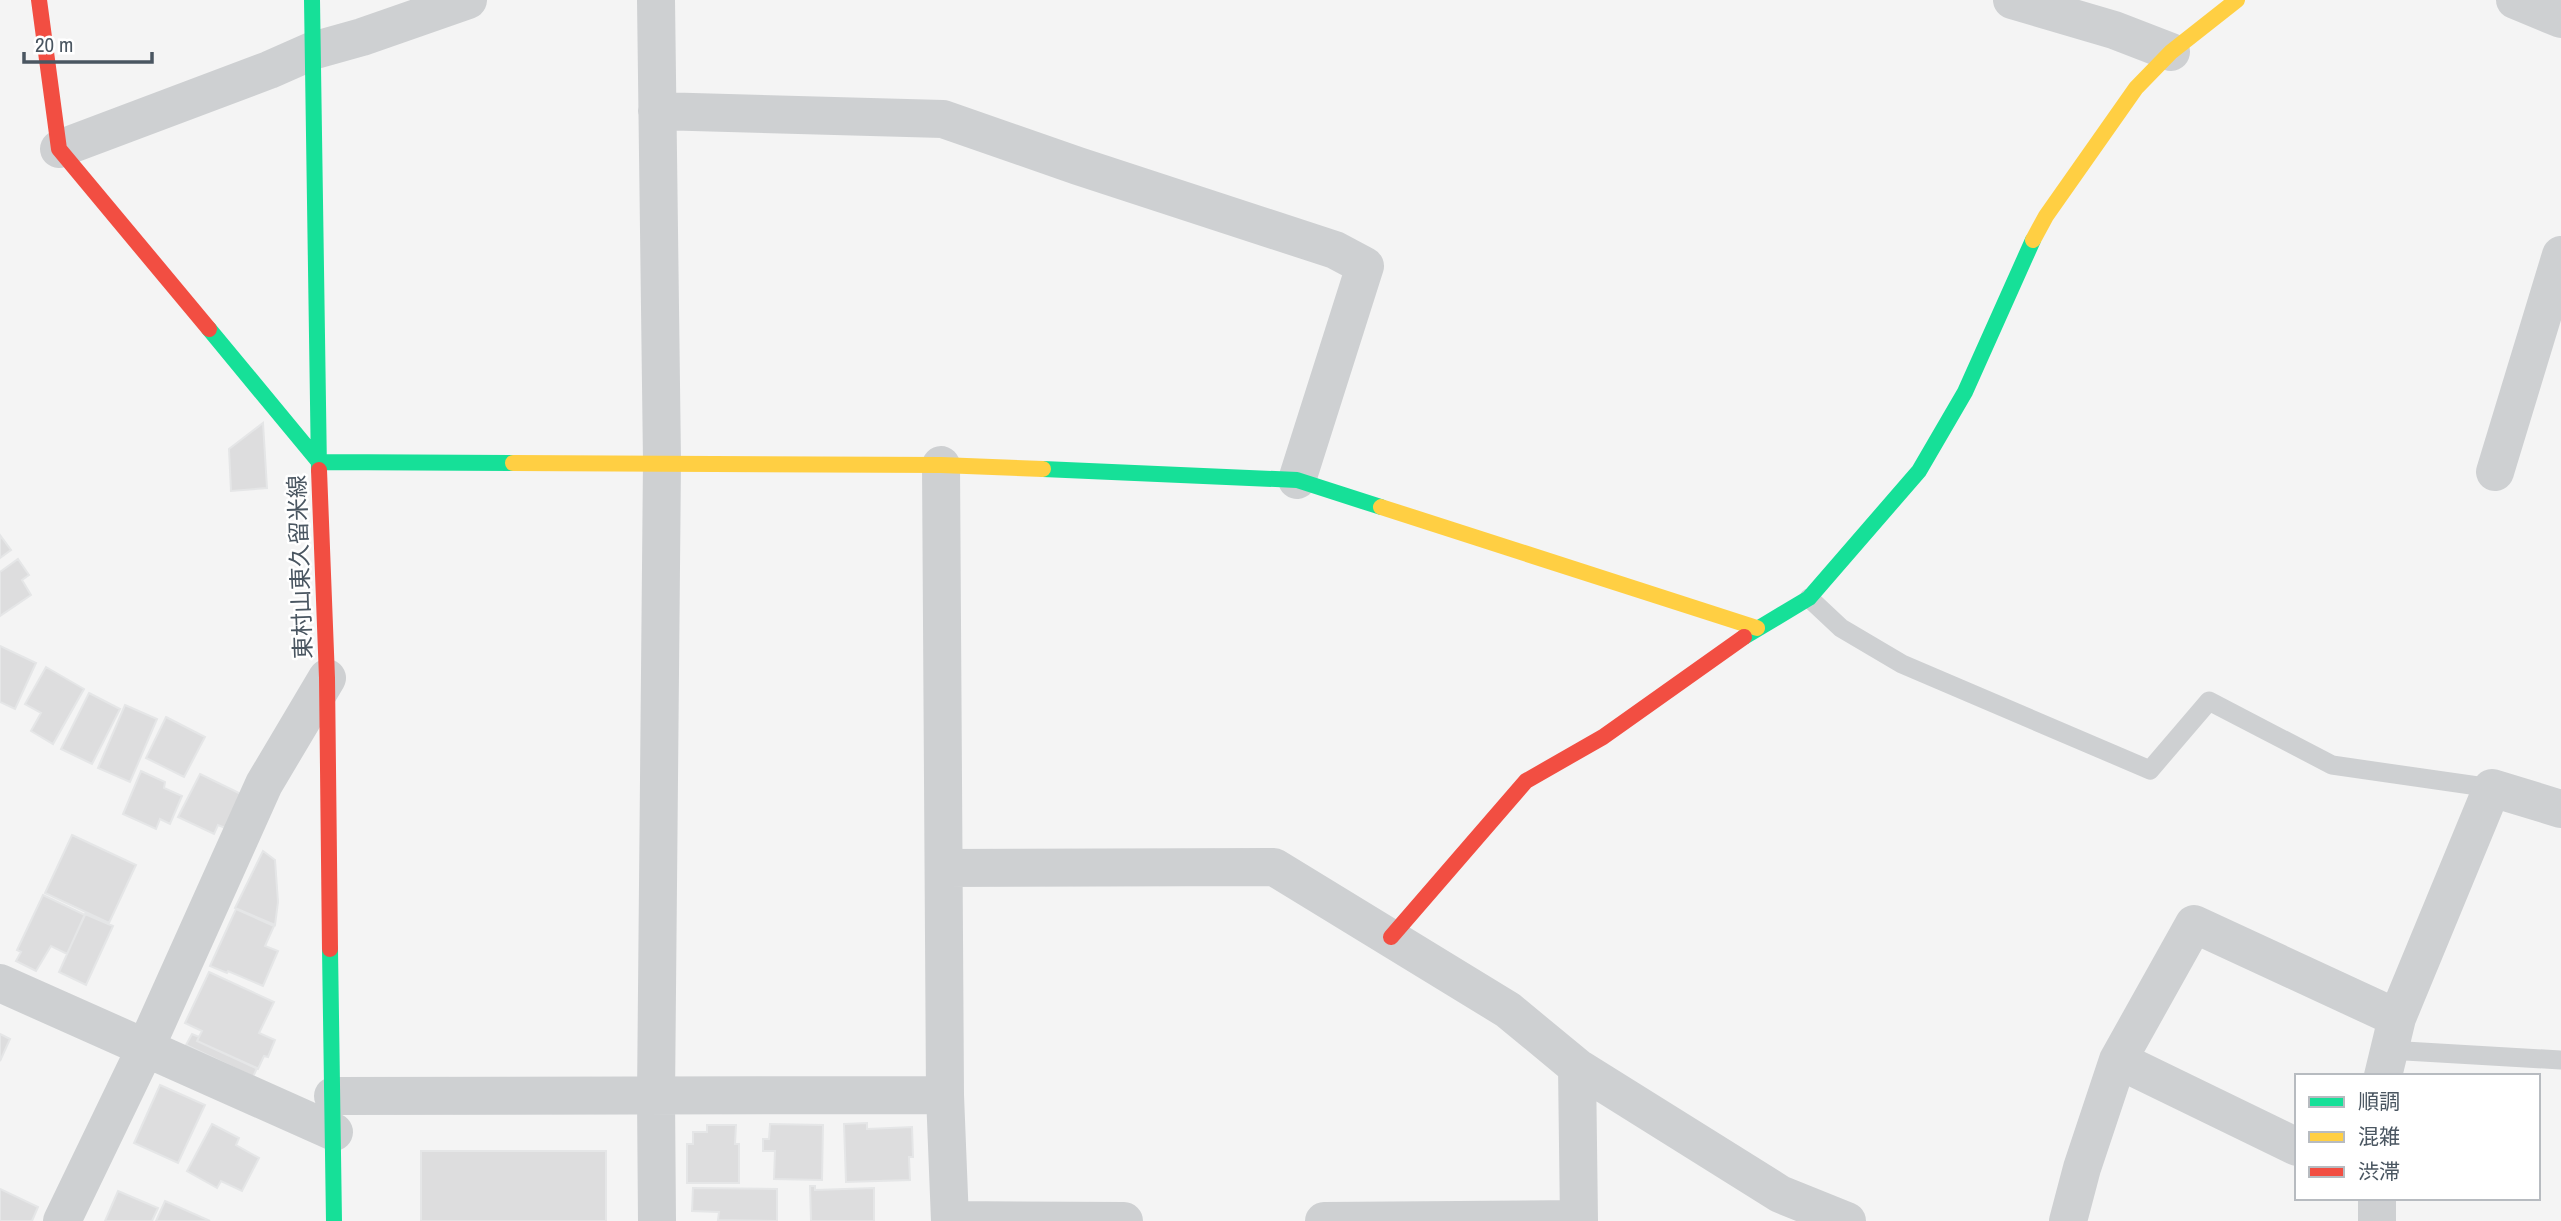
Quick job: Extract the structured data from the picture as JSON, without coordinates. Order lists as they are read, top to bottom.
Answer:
{
  "streets": {
    "street": ["東村山東久留米線"]
  },
  "legend": ["順調", "混雑", "渋滞"],
  "scale_bar": "20 m"
}
